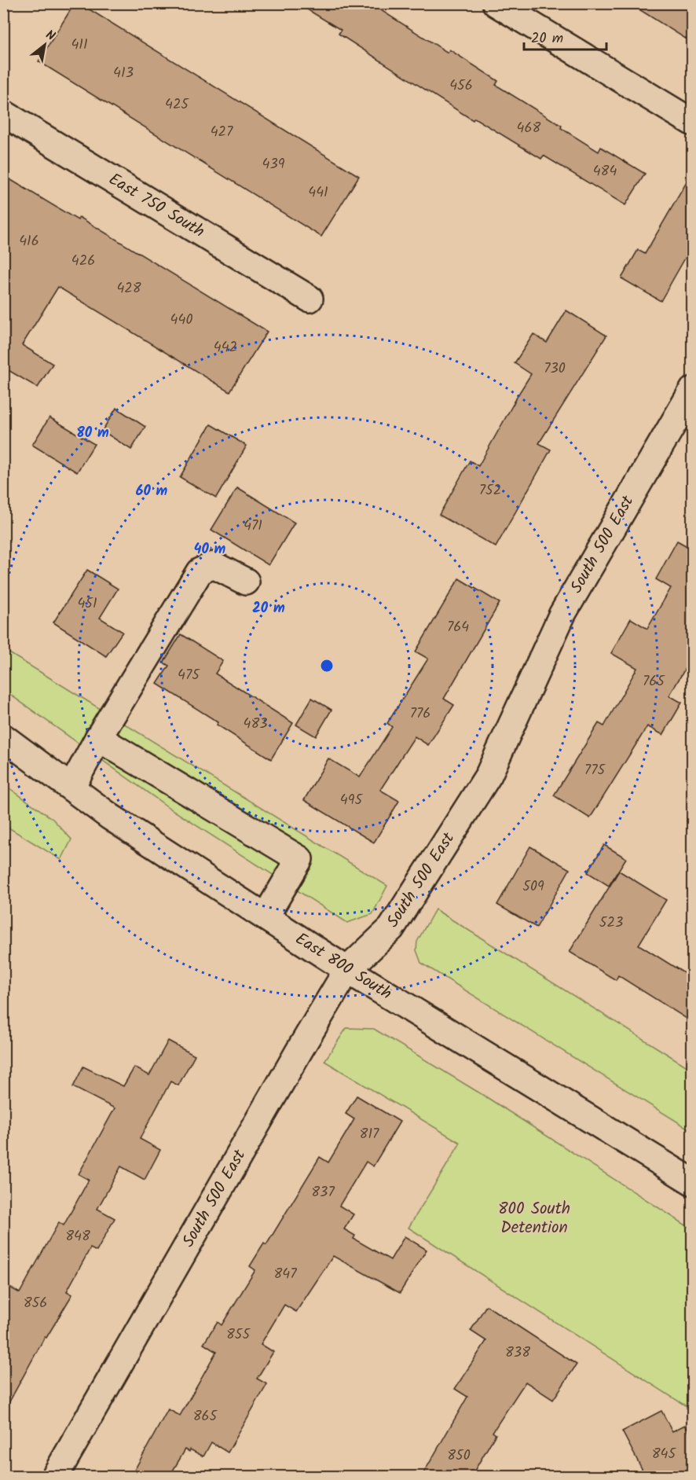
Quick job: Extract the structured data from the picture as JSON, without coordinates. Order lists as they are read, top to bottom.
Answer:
{
  "streets": {
    "street": ["East 750 South", "South 500 East", "East 800 South"]
  },
  "crossings": [
    ["South 500 East", "East 800 South"]
  ],
  "parks": ["800 South Detention"],
  "house_numbers": [
    "411",
    "413",
    "456",
    "425",
    "468",
    "427",
    "439",
    "484",
    "441",
    "416",
    "426",
    "428",
    "440",
    "442",
    "730",
    "752",
    "471",
    "451",
    "764",
    "475",
    "765",
    "776",
    "483",
    "775",
    "495",
    "509",
    "523",
    "817",
    "837",
    "848",
    "847",
    "856",
    "855",
    "838",
    "865",
    "845",
    "850"
  ],
  "scale_bar": "20 m",
  "north": "top right",
  "rings": [
    "80 m",
    "60 m",
    "40 m",
    "20 m"
  ]
}
